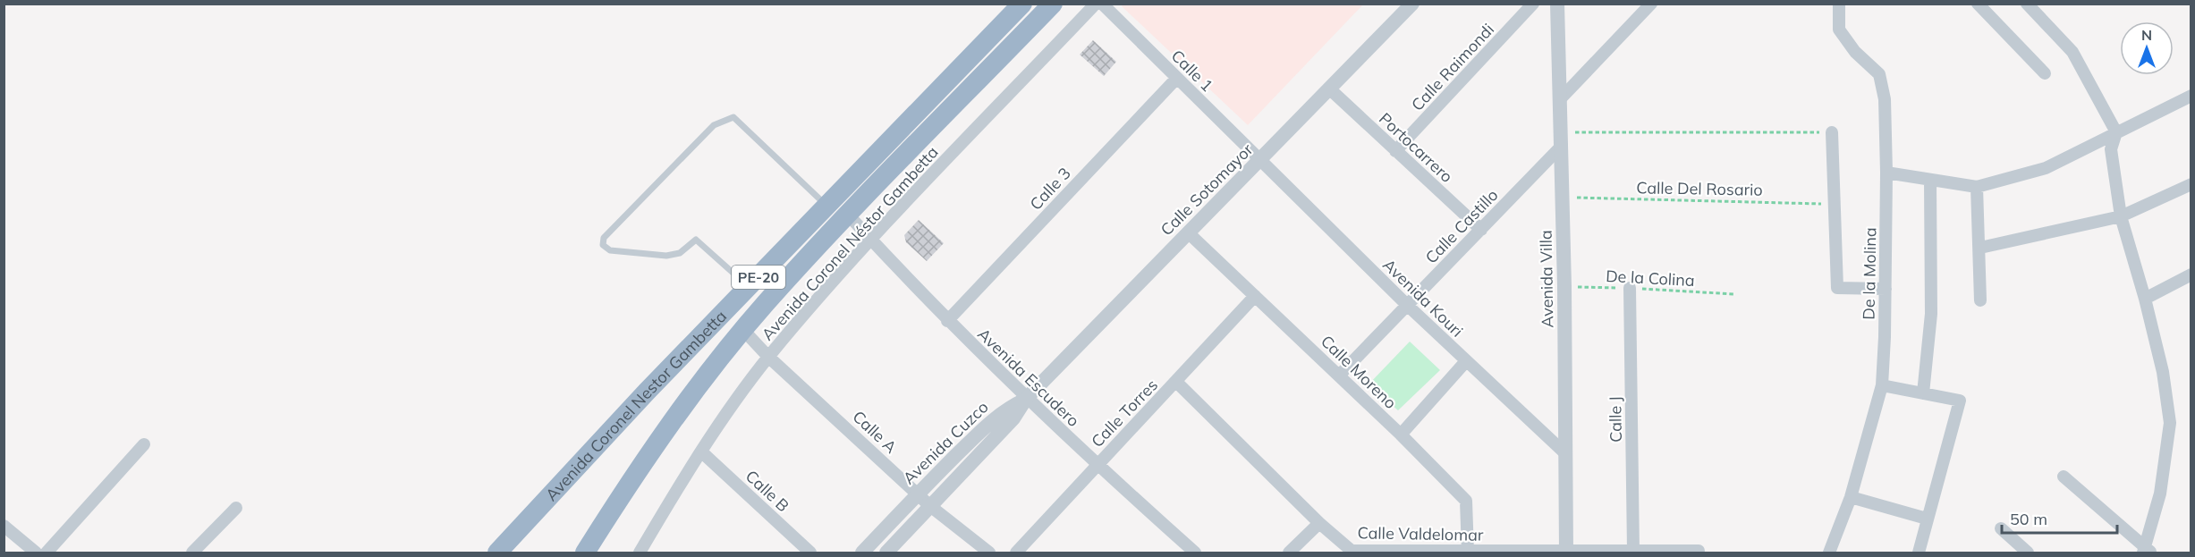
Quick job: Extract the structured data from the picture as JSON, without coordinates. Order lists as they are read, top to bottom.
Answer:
{
  "streets": {
    "highway": ["PE-20", "Avenida Coronel Nestor Gambetta"],
    "street": [
      "Calle Raimondi",
      "Calle 1",
      "Portocarrero",
      "Calle 3",
      "Calle Sotomayor",
      "Calle Castillo",
      "Avenida Coronel Néstor Gambetta",
      "De la Molina",
      "Avenida Villa",
      "Avenida Kouri",
      "Calle Moreno",
      "Avenida Escudero",
      "Calle Torres",
      "Calle J",
      "Calle A",
      "Avenida Cuzco",
      "Calle B",
      "Calle Valdelomar"
    ],
    "path": ["Calle Del Rosario", "De la Colina"]
  },
  "crossings": [
    ["Calle Raimondi", "Portocarrero"],
    ["Calle 1", "Calle 3"],
    ["Calle 1", "Calle Sotomayor"],
    ["Calle 1", "Avenida Kouri"],
    ["Portocarrero", "Calle Sotomayor"],
    ["Portocarrero", "Calle Castillo"],
    ["Calle 3", "Avenida Escudero"],
    ["Calle Del Rosario", "Avenida Villa"],
    ["Calle Sotomayor", "Avenida Kouri"],
    ["Calle Sotomayor", "Calle Moreno"],
    ["Calle Sotomayor", "Avenida Escudero"],
    ["Calle Sotomayor", "Avenida Cuzco"],
    ["Calle Castillo", "Avenida Villa"],
    ["Calle Castillo", "Avenida Kouri"],
    ["Calle Castillo", "Calle Moreno"],
    ["Avenida Coronel Néstor Gambetta", "Avenida Escudero"],
    ["Avenida Coronel Néstor Gambetta", "Calle A"],
    ["Avenida Coronel Néstor Gambetta", "Calle B"],
    ["De la Colina", "Avenida Villa"],
    ["De la Colina", "Calle J"],
    ["Avenida Villa", "Avenida Kouri"],
    ["Avenida Villa", "Calle Valdelomar"],
    ["Calle Moreno", "Calle Torres"],
    ["Calle Moreno", "Calle Valdelomar"],
    ["Avenida Escudero", "Avenida Coronel Nestor Gambetta"],
    ["Avenida Escudero", "Calle Torres"],
    ["Avenida Escudero", "Avenida Cuzco"],
    ["Avenida Coronel Nestor Gambetta", "Calle A"],
    ["Calle Torres", "Calle Valdelomar"],
    ["Calle J", "Calle Valdelomar"],
    ["Calle A", "Avenida Cuzco"]
  ],
  "scale_bar": "50 m",
  "north": "top"
}
